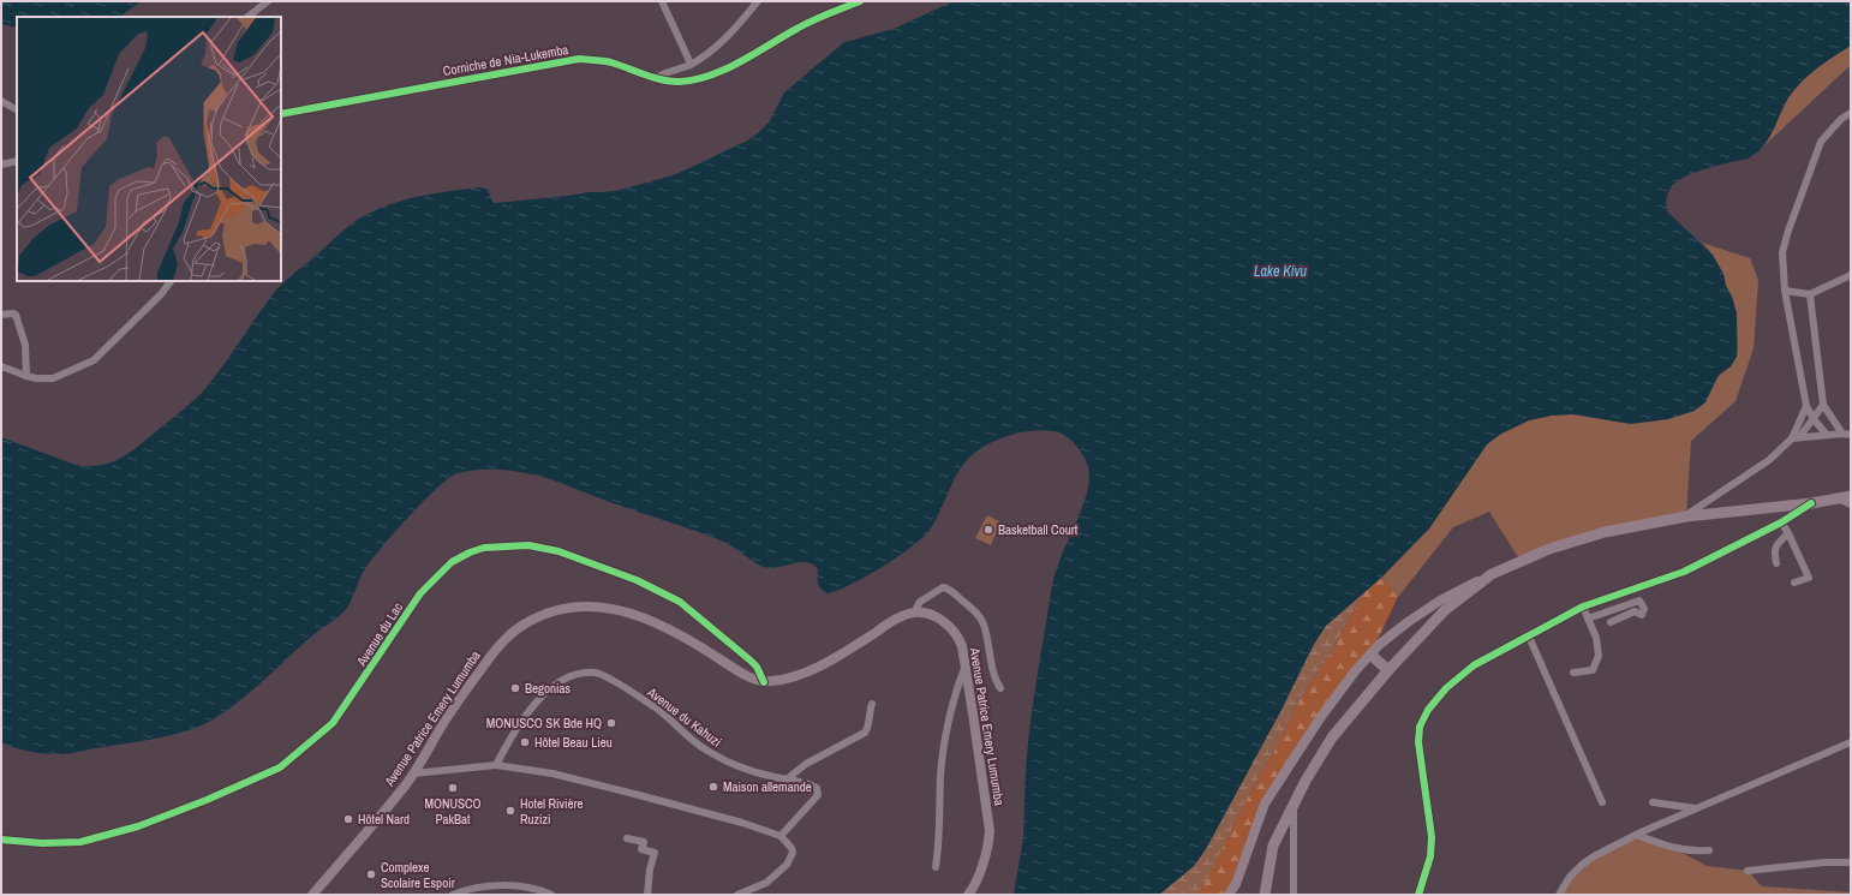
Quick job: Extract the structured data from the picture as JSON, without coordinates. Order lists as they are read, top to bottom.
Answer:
{
  "streets": {
    "main road": ["Avenue Patrice Emery Lumumba"],
    "street": ["Corniche de Nia-Lukemba", "Avenue du Lac", "Avenue du Kahuzi"]
  },
  "crossings": [
    ["Avenue du Lac", "Avenue Patrice Emery Lumumba"]
  ],
  "water": ["Lake Kivu"],
  "places": [
    "Basketball Court",
    "Begonias",
    "MONUSCO SK Bde HQ",
    "Hôtel Beau Lieu",
    "Maison allemande",
    "MONUSCO PakBat",
    "Hotel Rivière Ruzizi",
    "Hôtel Nard",
    "Complexe Scolaire Espoir"
  ]
}
